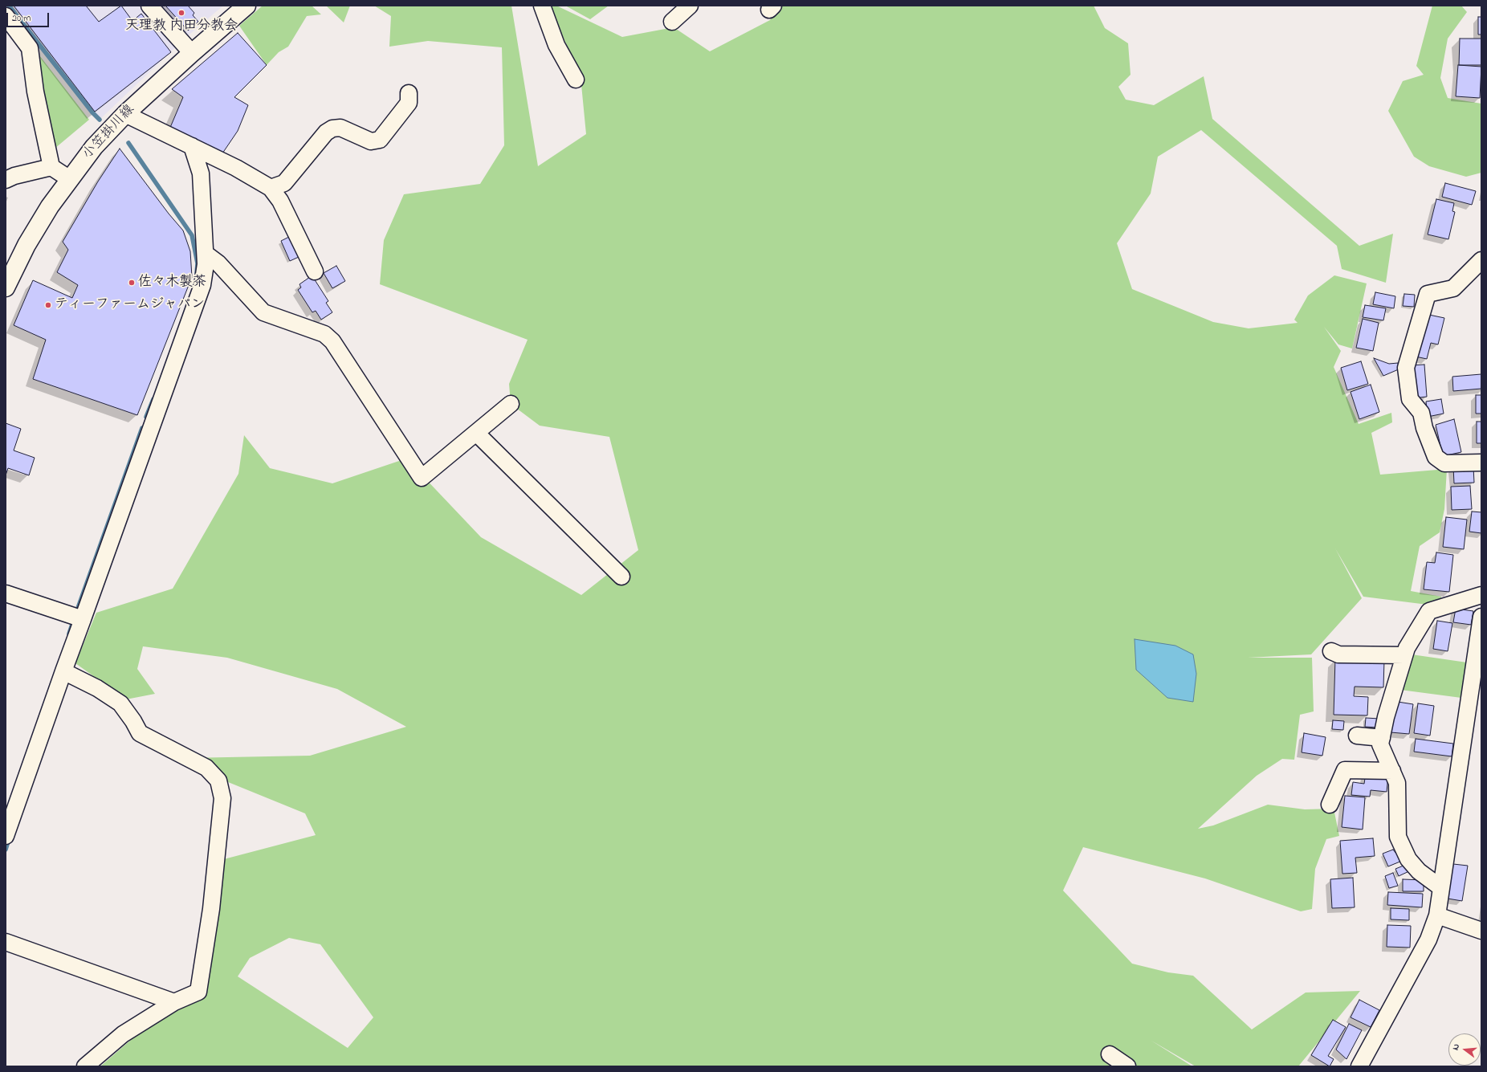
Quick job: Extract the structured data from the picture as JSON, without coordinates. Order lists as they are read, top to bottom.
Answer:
{
  "streets": {
    "main road": ["小笠掛川線"]
  },
  "places": ["天理教 内田分教会", "佐々木製茶", "ティーファームジャパン"],
  "scale_bar": "20 m",
  "north": "left"
}
